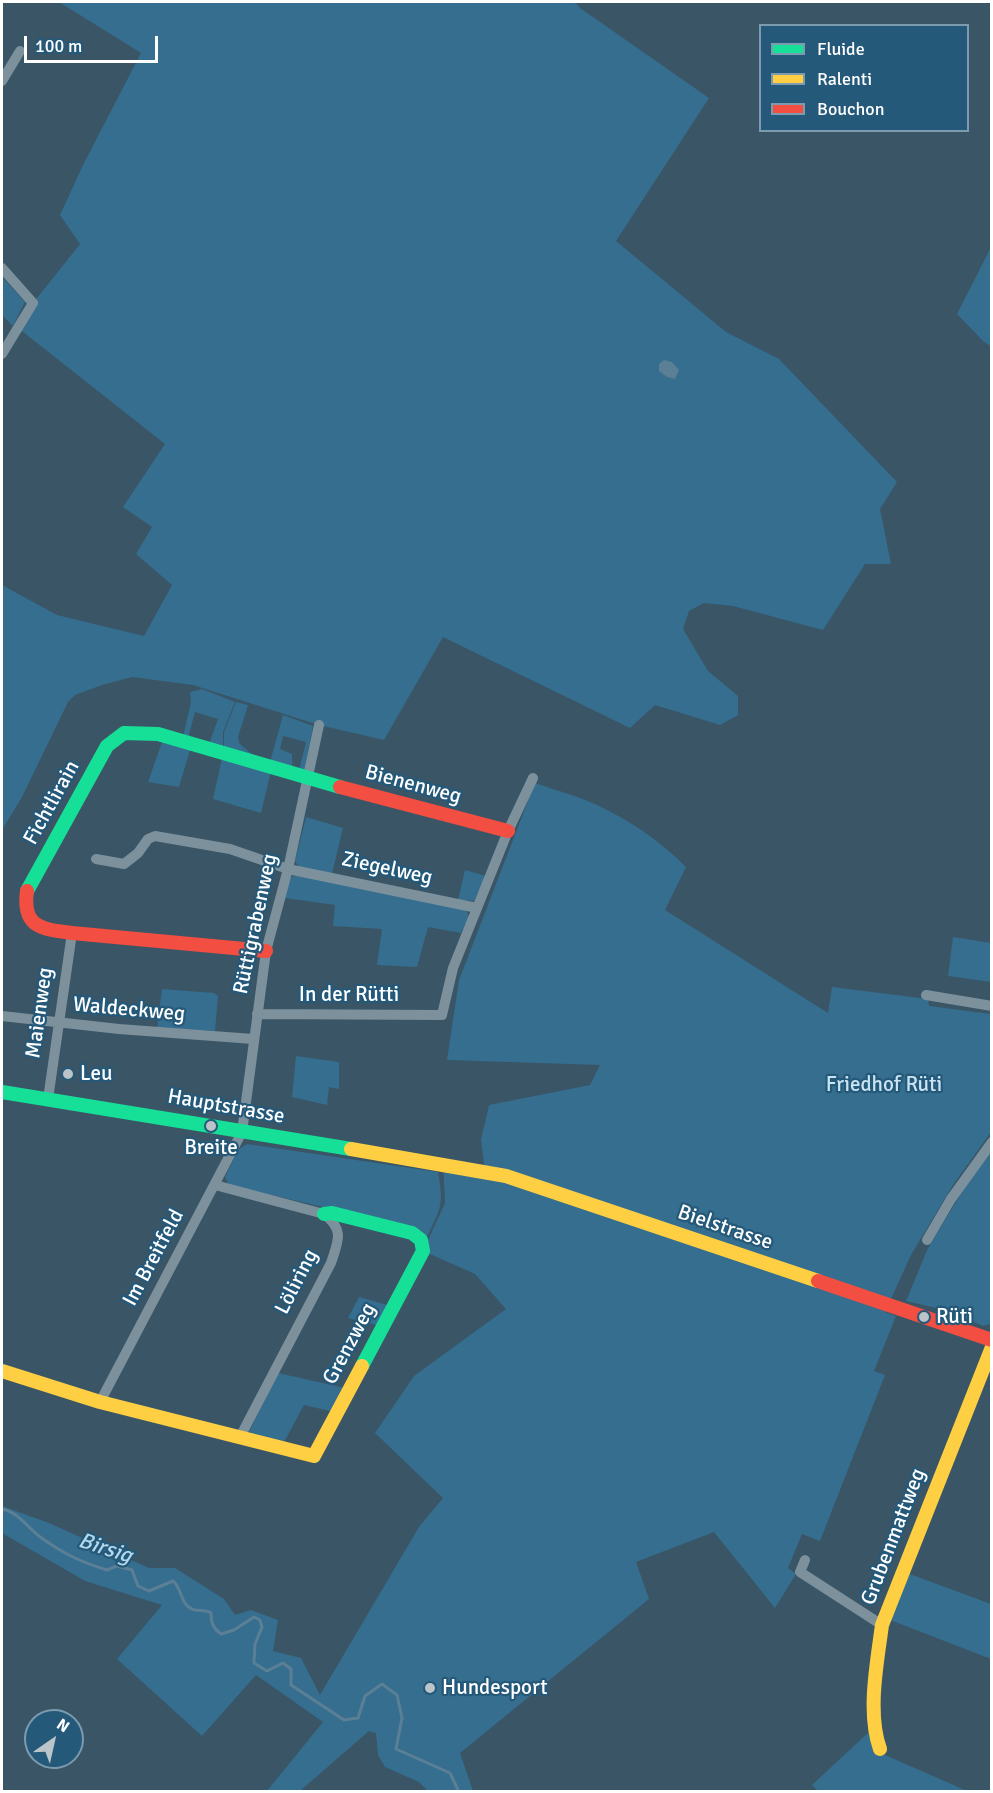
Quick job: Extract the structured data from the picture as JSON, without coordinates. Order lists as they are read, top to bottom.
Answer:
{
  "streets": {
    "street": [
      "Bienenweg",
      "Fichtlirain",
      "Ziegelweg",
      "Rüttigrabenweg",
      "In der Rütti",
      "Waldeckweg",
      "Maienweg",
      "Hauptstrasse",
      "Bielstrasse",
      "Im Breitfeld",
      "Löliring",
      "Grenzweg",
      "Grubenmattweg"
    ]
  },
  "crossings": [
    ["Bienenweg", "Fichtlirain"],
    ["Bienenweg", "Rüttigrabenweg"],
    ["Fichtlirain", "Rüttigrabenweg"],
    ["Fichtlirain", "Maienweg"],
    ["Ziegelweg", "Rüttigrabenweg"],
    ["Ziegelweg", "In der Rütti"],
    ["Rüttigrabenweg", "In der Rütti"],
    ["Rüttigrabenweg", "Waldeckweg"],
    ["Rüttigrabenweg", "Hauptstrasse"],
    ["Rüttigrabenweg", "Im Breitfeld"],
    ["Waldeckweg", "Maienweg"],
    ["Maienweg", "Hauptstrasse"],
    ["Hauptstrasse", "Bielstrasse"],
    ["Hauptstrasse", "Im Breitfeld"],
    ["Löliring", "Grenzweg"]
  ],
  "water": ["Birsig"],
  "parks": ["Friedhof Rüti"],
  "places": [
    "Leu",
    "Breite",
    "Rüti",
    "Hundesport"
  ],
  "legend": ["Fluide", "Ralenti", "Bouchon"],
  "scale_bar": "100 m",
  "north": "top right"
}
